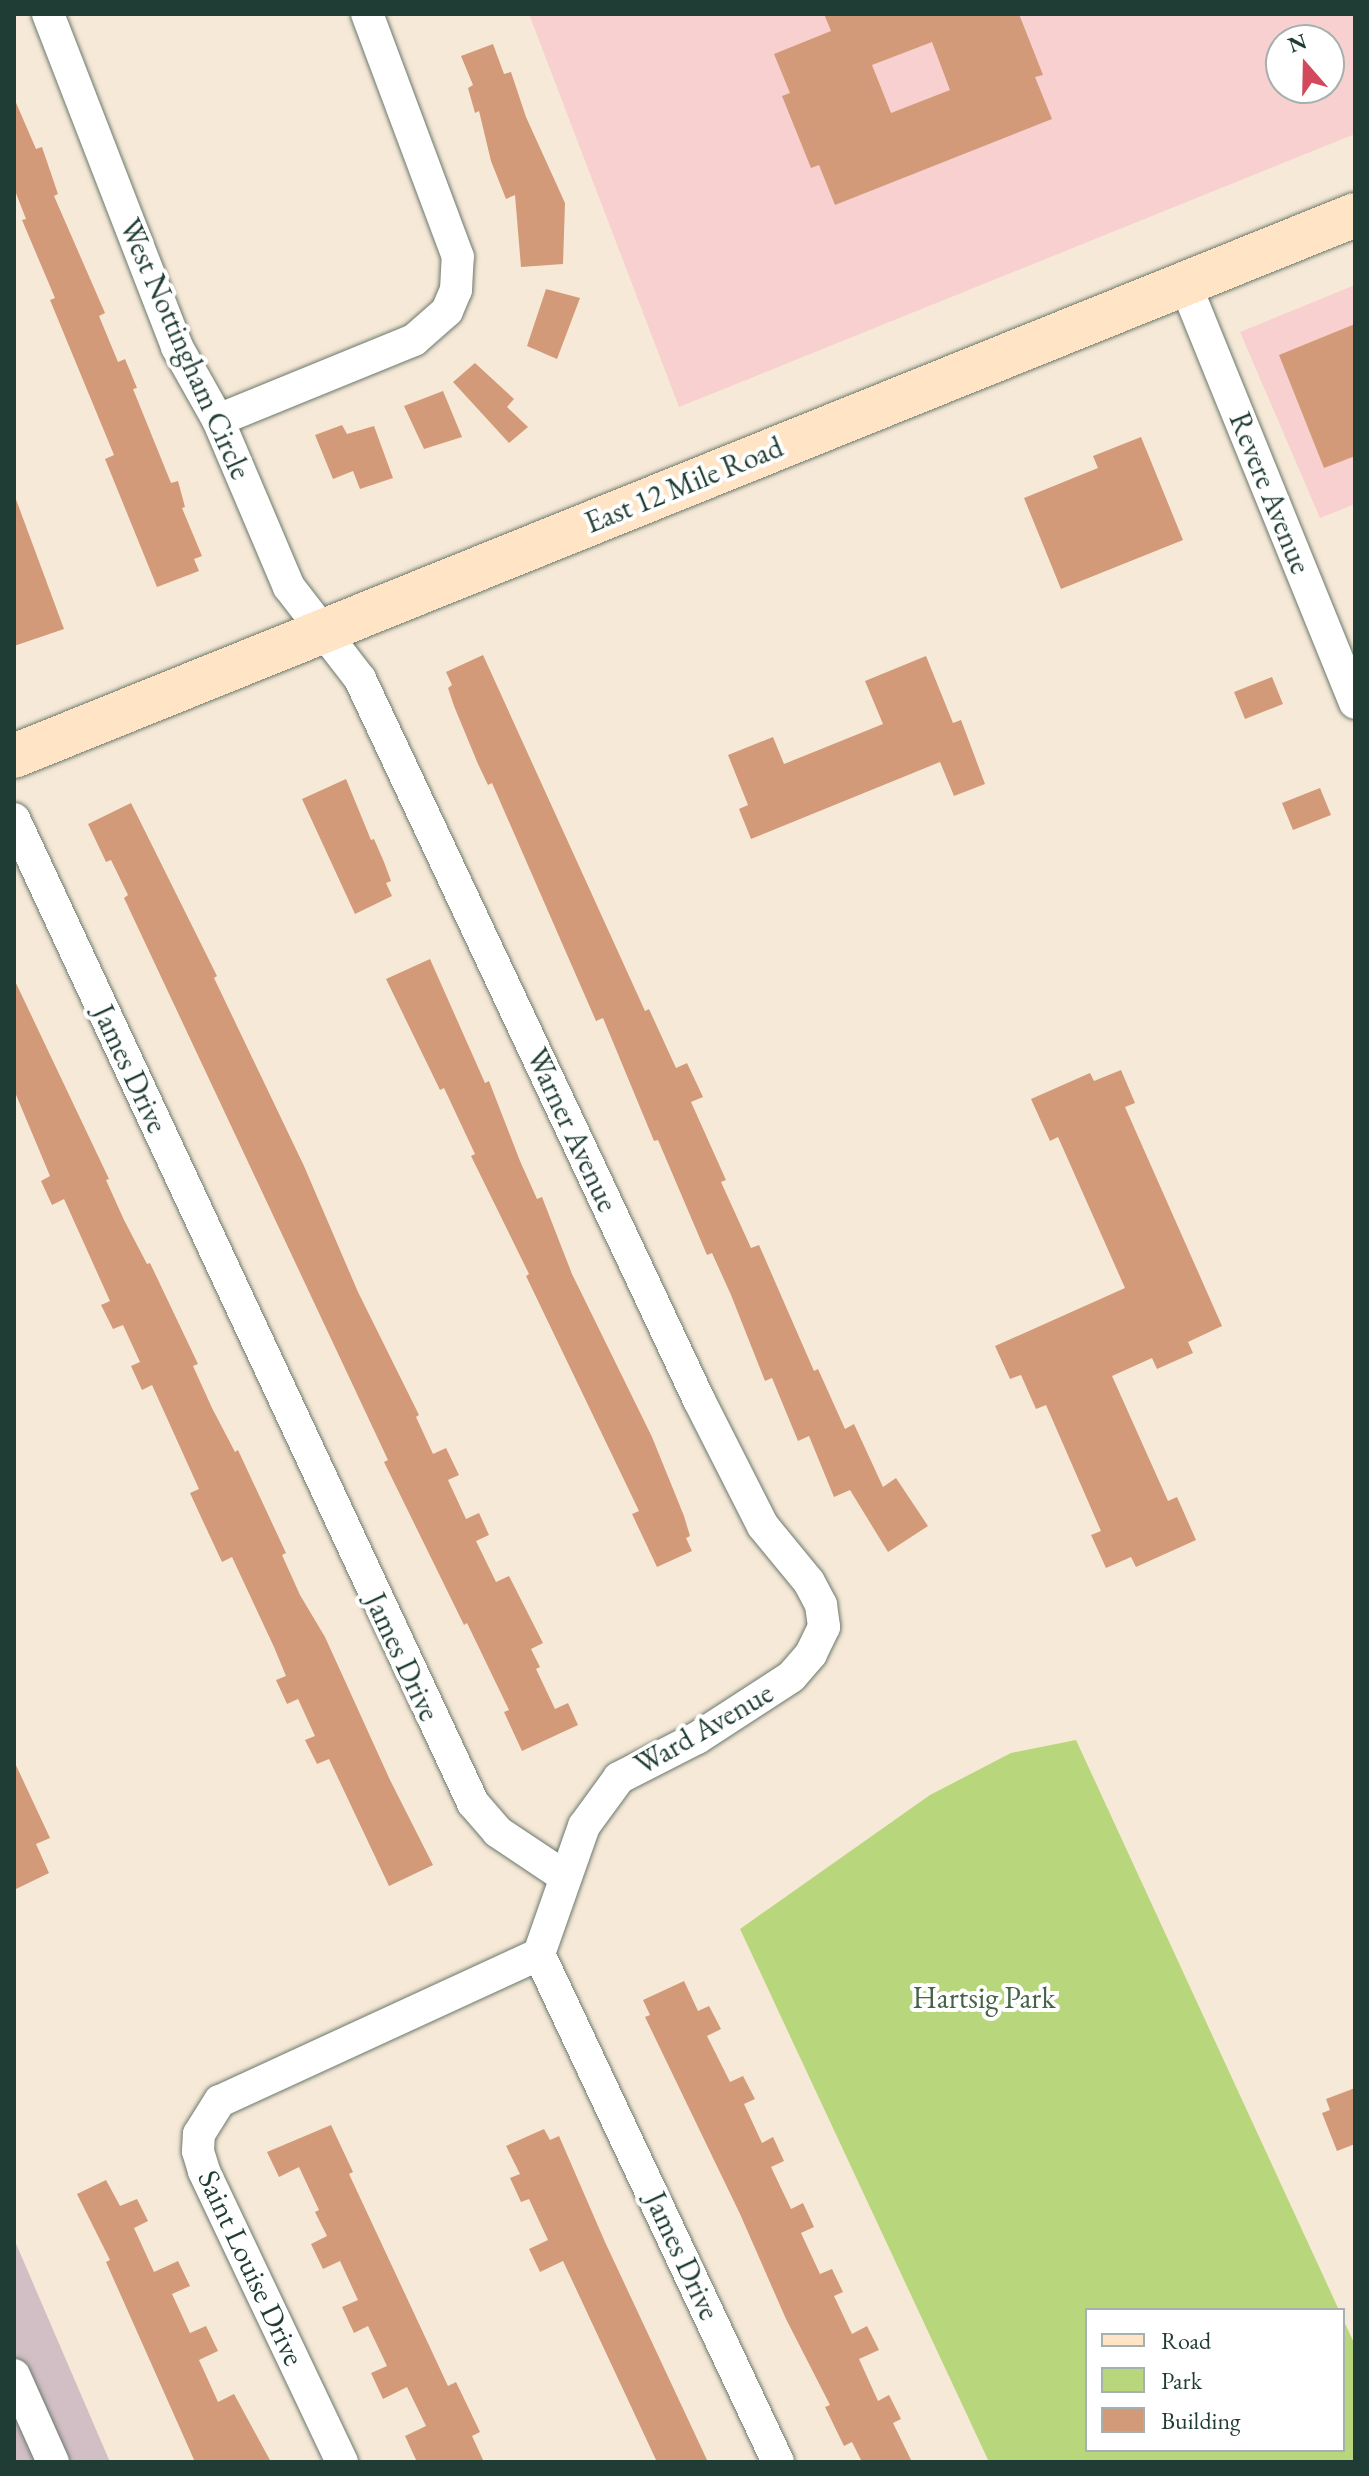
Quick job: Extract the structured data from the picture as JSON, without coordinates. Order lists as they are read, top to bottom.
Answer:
{
  "streets": {
    "main road": ["East 12 Mile Road"],
    "street": [
      "West Nottingham Circle",
      "Revere Avenue",
      "James Drive",
      "Warner Avenue",
      "Ward Avenue",
      "Saint Louise Drive"
    ]
  },
  "crossings": [
    ["West Nottingham Circle", "East 12 Mile Road"],
    ["West Nottingham Circle", "Warner Avenue"],
    ["East 12 Mile Road", "Revere Avenue"],
    ["East 12 Mile Road", "Warner Avenue"],
    ["James Drive", "Ward Avenue"],
    ["James Drive", "Saint Louise Drive"],
    ["Warner Avenue", "Ward Avenue"]
  ],
  "parks": ["Hartsig Park"],
  "legend": ["Road", "Park", "Building"],
  "north": "top"
}
